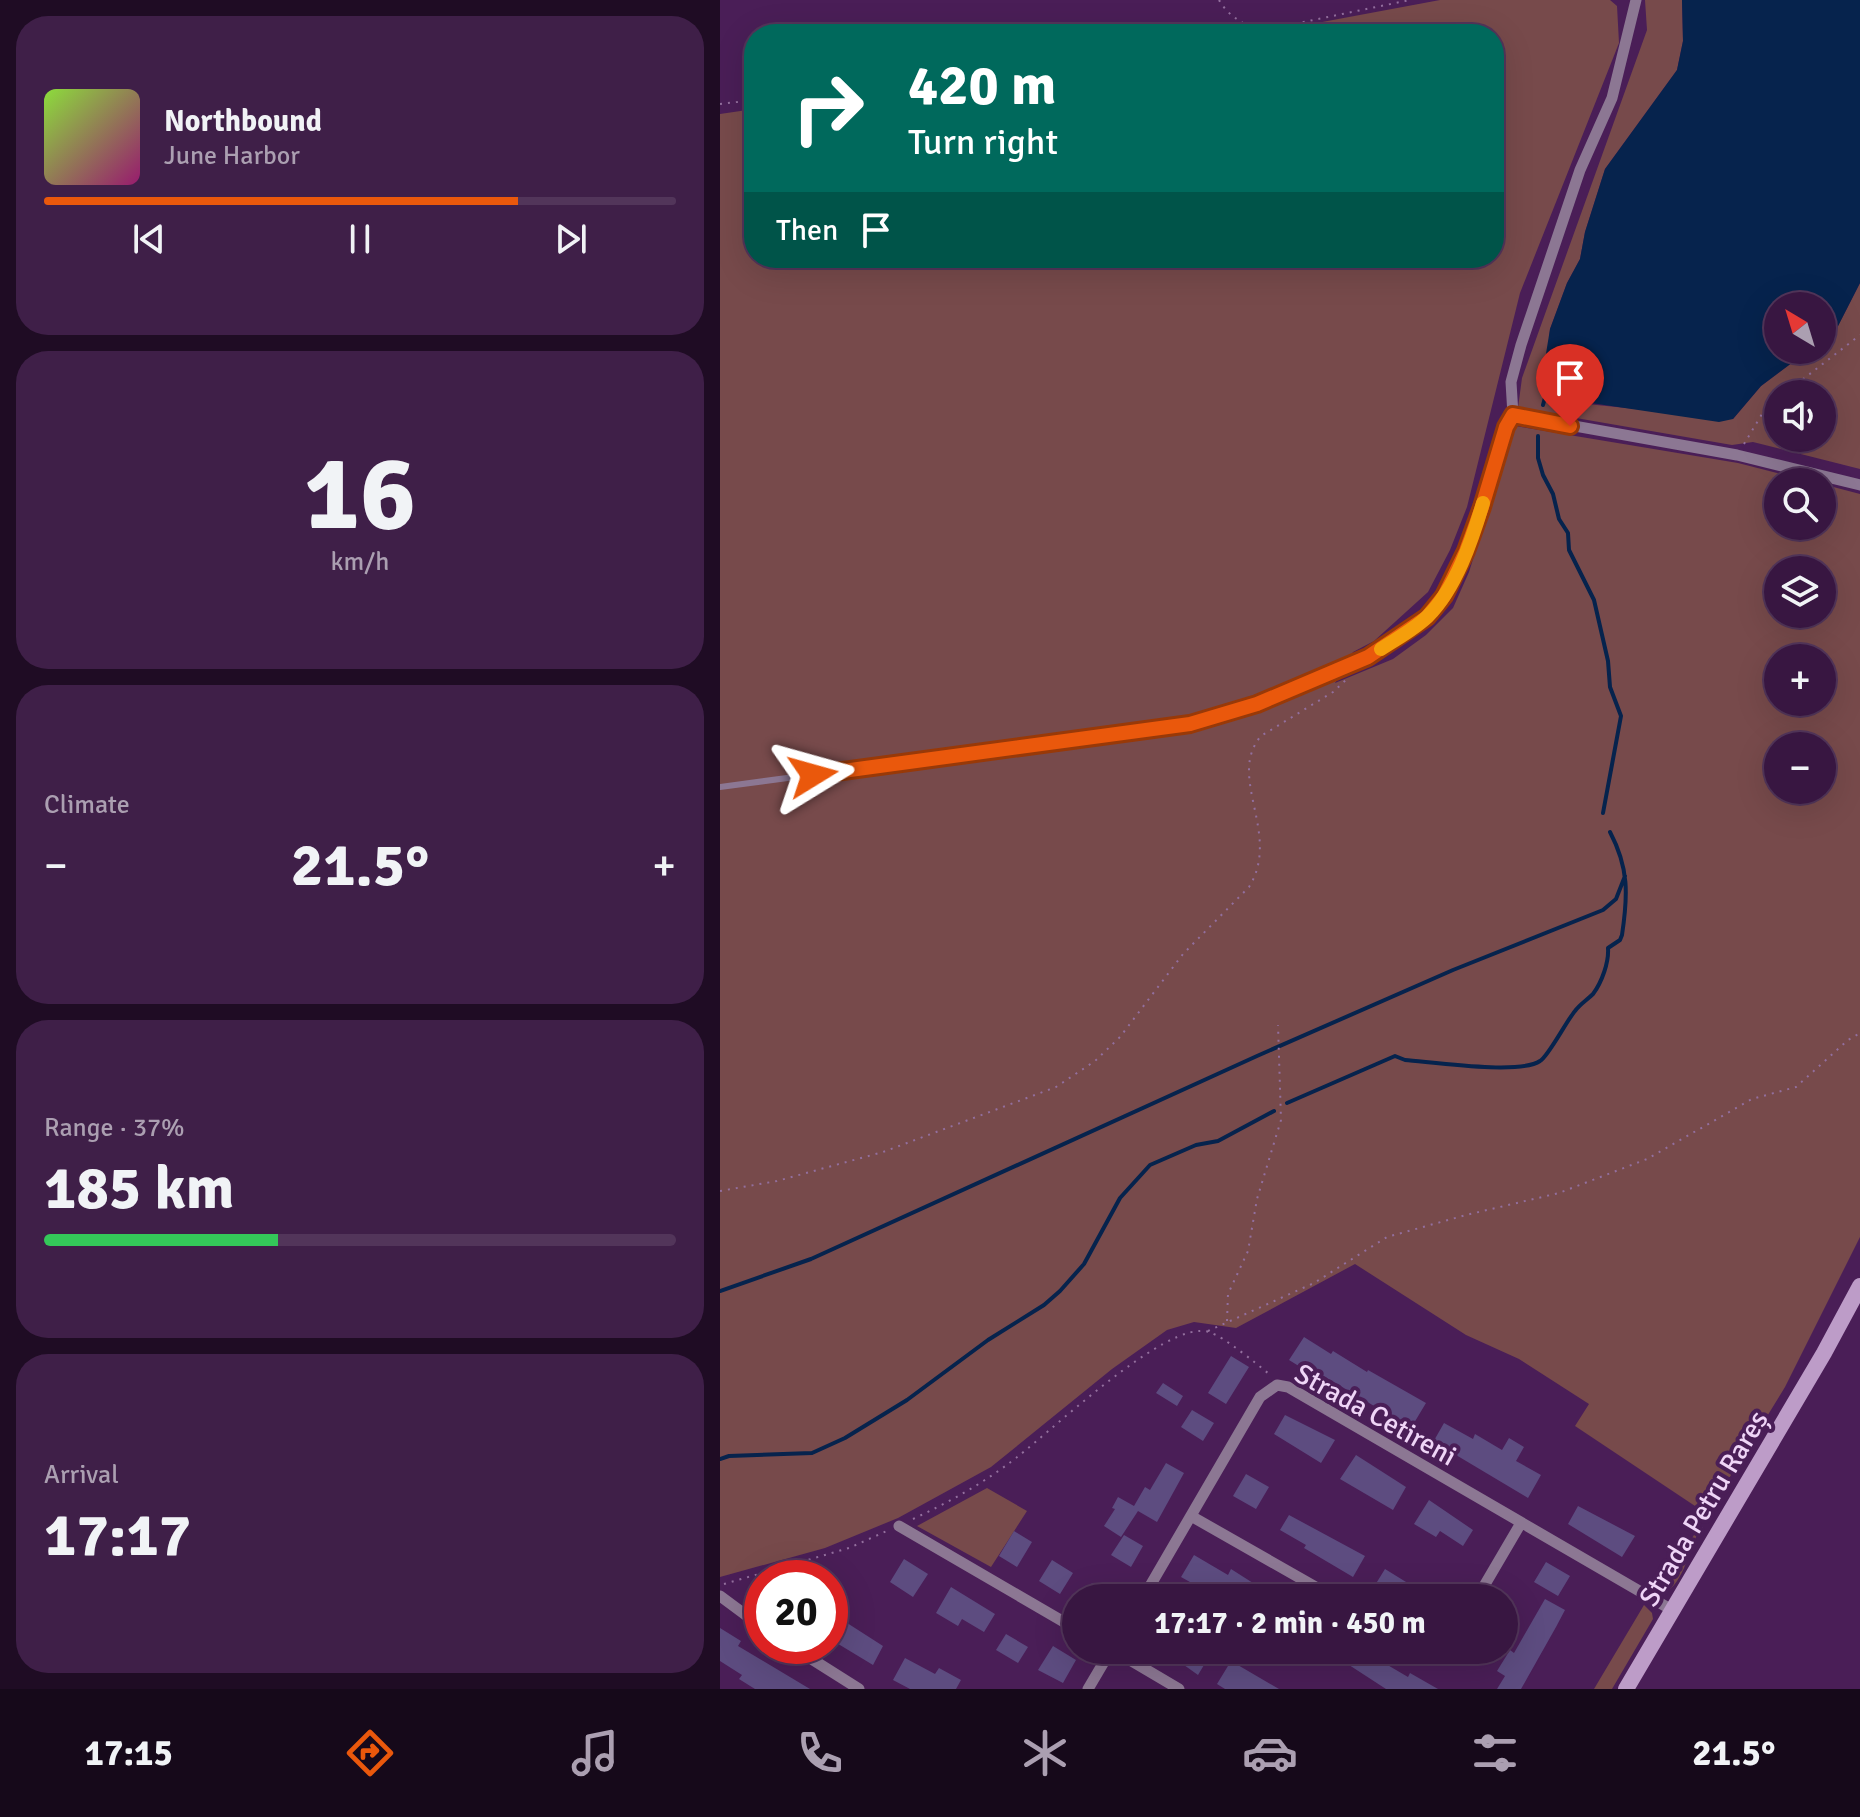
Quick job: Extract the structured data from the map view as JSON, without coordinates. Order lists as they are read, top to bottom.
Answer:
{
  "streets": {
    "main road": ["Strada Petru Rareș"],
    "street": ["Strada Cetireni"]
  },
  "crossings": [
    ["Strada Cetireni", "Strada Petru Rareș"]
  ],
  "north": "top left",
  "page": {
    "turn": ["420 m", "Turn right"],
    "song": ["Northbound", "June Harbor"],
    "then": "Then",
    "map_buttons": ["+", "−"],
    "tile": [
      ["16", "km/h"],
      "Climate",
      ["Range · 37%", "185 km"],
      ["Arrival", "17:17"]
    ],
    "heat": ["−", "21.5°", "+"],
    "limit": "20",
    "trip": "17:17 · 2 min · 450 m",
    "tabs": ["17:15", "21.5°"]
  }
}
